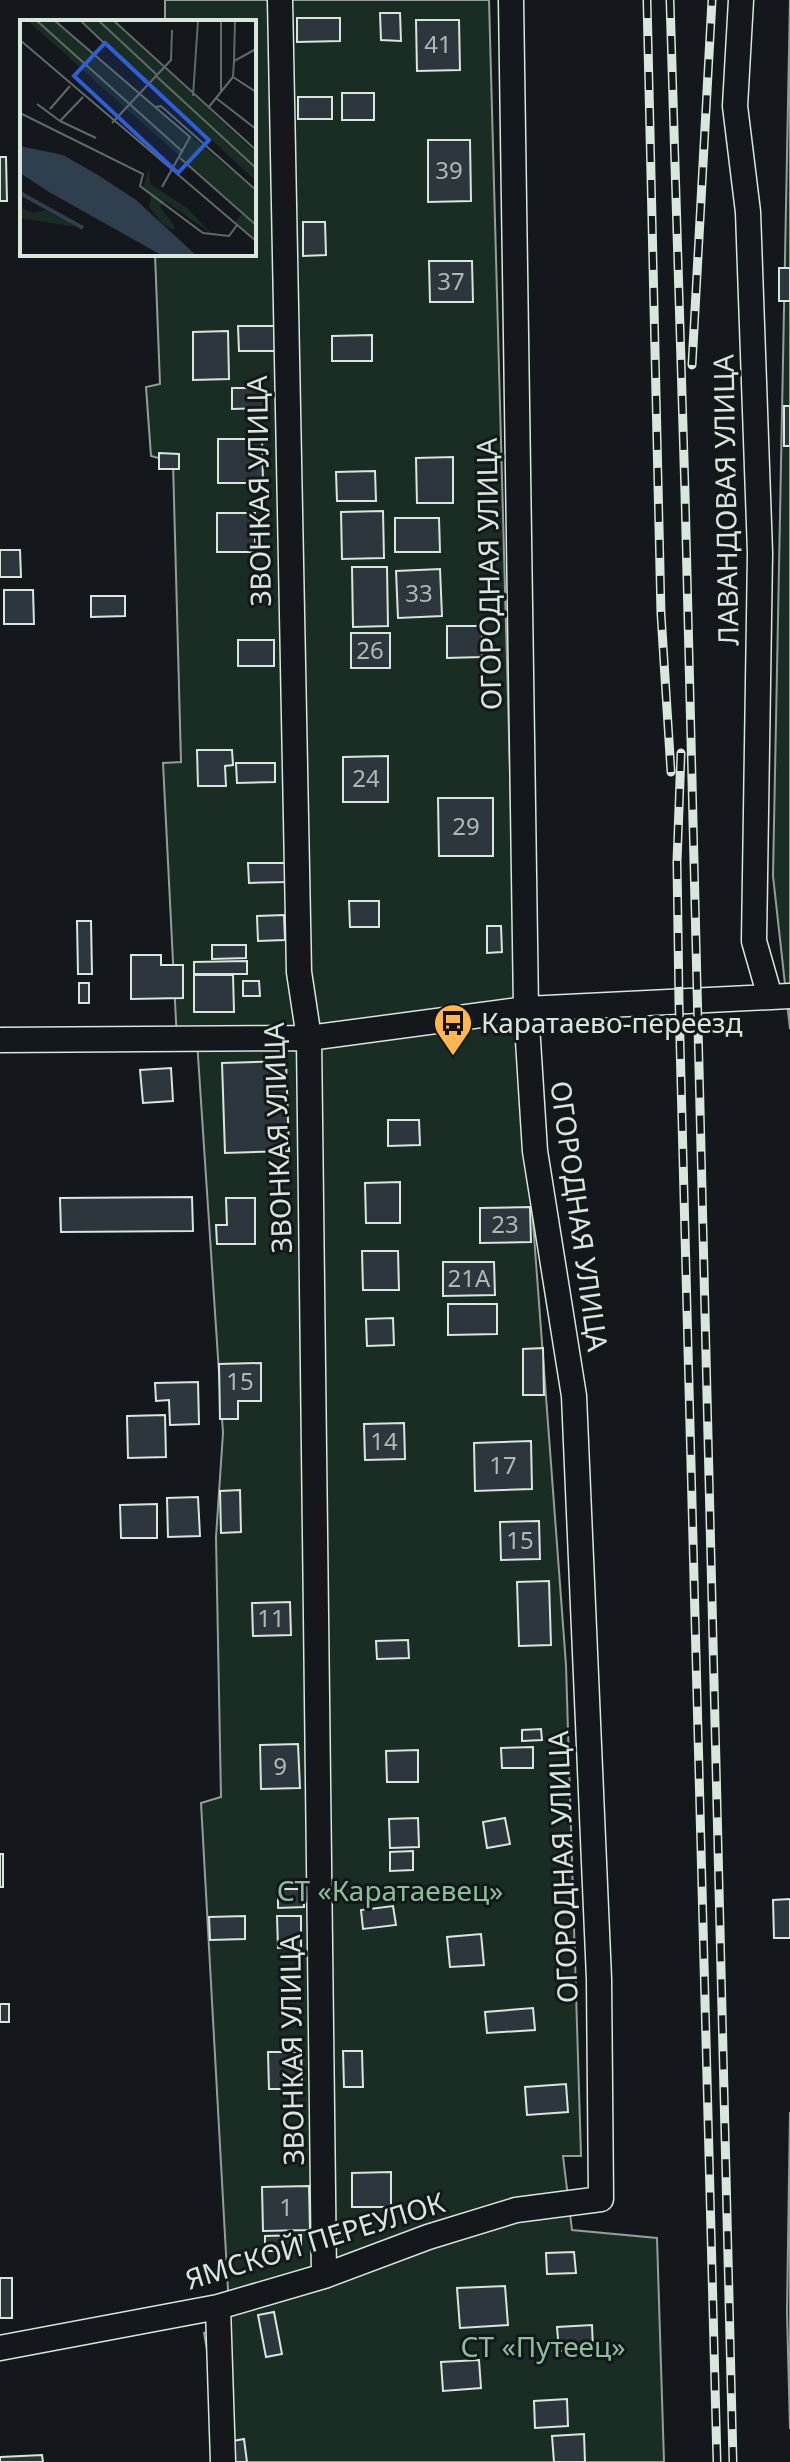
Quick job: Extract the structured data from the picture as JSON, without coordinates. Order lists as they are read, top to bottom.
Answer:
{
  "streets": {
    "street": [
      "ЗВОНКАЯ УЛИЦА",
      "ЛАВАНДОВАЯ УЛИЦА",
      "ОГОРОДНАЯ УЛИЦА",
      "ЯМСКОЙ ПЕРЕУЛОК"
    ]
  },
  "crossings": [
    ["ЗВОНКАЯ УЛИЦА", "ЯМСКОЙ ПЕРЕУЛОК"],
    ["ОГОРОДНАЯ УЛИЦА", "ЯМСКОЙ ПЕРЕУЛОК"]
  ],
  "parks": ["СТ «Каратаевец»", "СТ «Путеец»"],
  "places": {
    "bus stop": ["Каратаево-переезд"]
  },
  "house_numbers": [
    "41",
    "39",
    "37",
    "33",
    "26",
    "24",
    "29",
    "23",
    "21А",
    "15",
    "14",
    "17",
    "15",
    "11",
    "9",
    "1"
  ]
}
